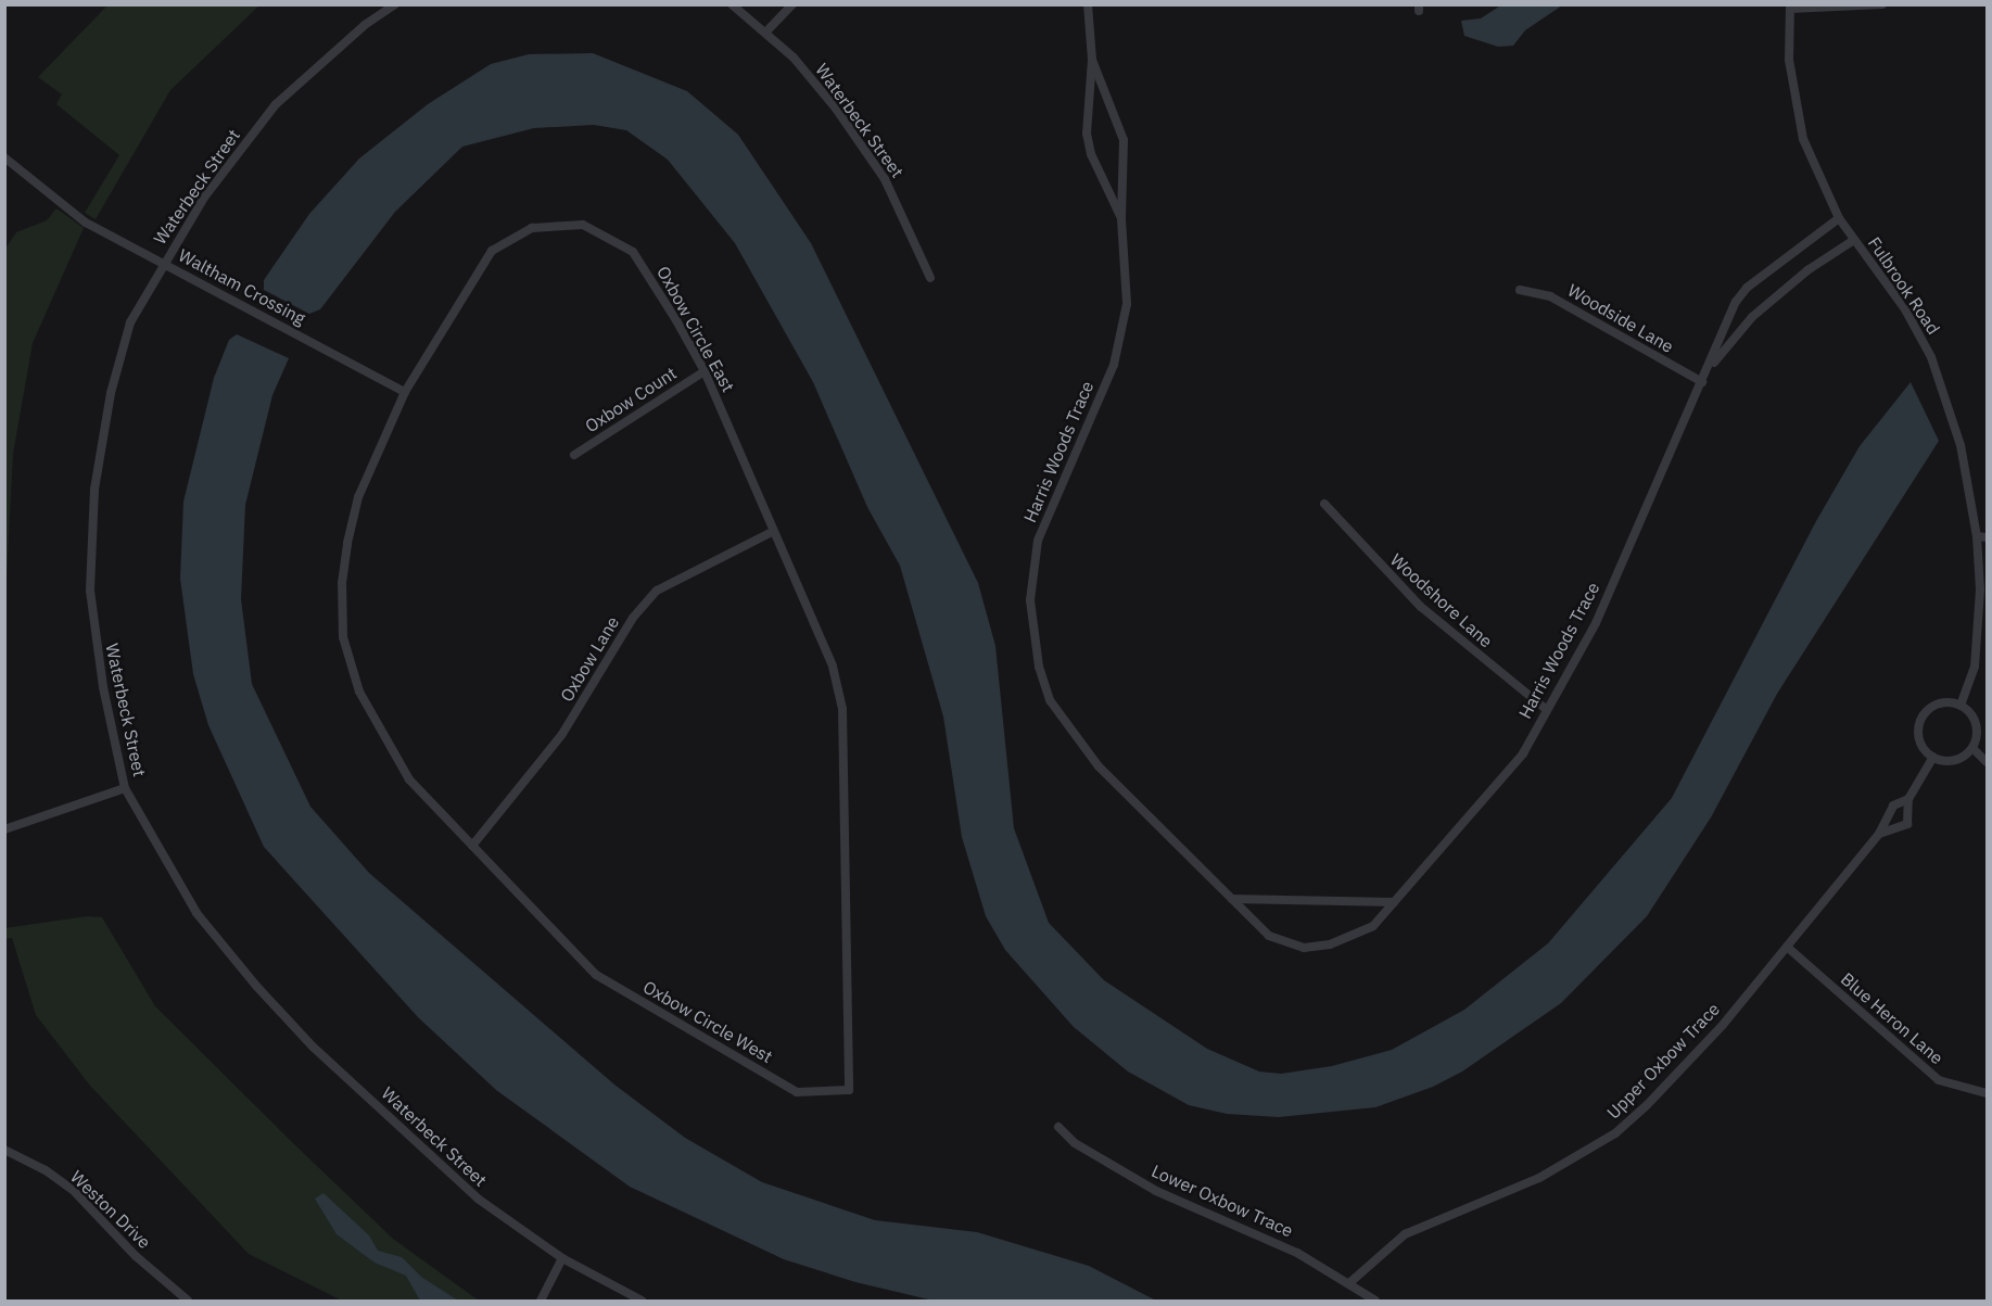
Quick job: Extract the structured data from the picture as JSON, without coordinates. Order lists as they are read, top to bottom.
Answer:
{
  "streets": {
    "street": [
      "Waterbeck Street",
      "Fulbrook Road",
      "Waltham Crossing",
      "Woodside Lane",
      "Oxbow Circle East",
      "Oxbow Count",
      "Harris Woods Trace",
      "Woodshore Lane",
      "Oxbow Lane",
      "Blue Heron Lane",
      "Oxbow Circle West",
      "Upper Oxbow Trace",
      "Lower Oxbow Trace",
      "Weston Drive"
    ]
  },
  "crossings": [
    ["Waterbeck Street", "Waltham Crossing"],
    ["Fulbrook Road", "Harris Woods Trace"],
    ["Fulbrook Road", "Upper Oxbow Trace"],
    ["Waltham Crossing", "Oxbow Circle East"],
    ["Waltham Crossing", "Oxbow Circle West"],
    ["Woodside Lane", "Harris Woods Trace"],
    ["Oxbow Circle East", "Oxbow Count"],
    ["Oxbow Circle East", "Oxbow Circle West"],
    ["Harris Woods Trace", "Woodshore Lane"],
    ["Oxbow Lane", "Oxbow Circle West"],
    ["Blue Heron Lane", "Upper Oxbow Trace"],
    ["Upper Oxbow Trace", "Lower Oxbow Trace"]
  ]
}
